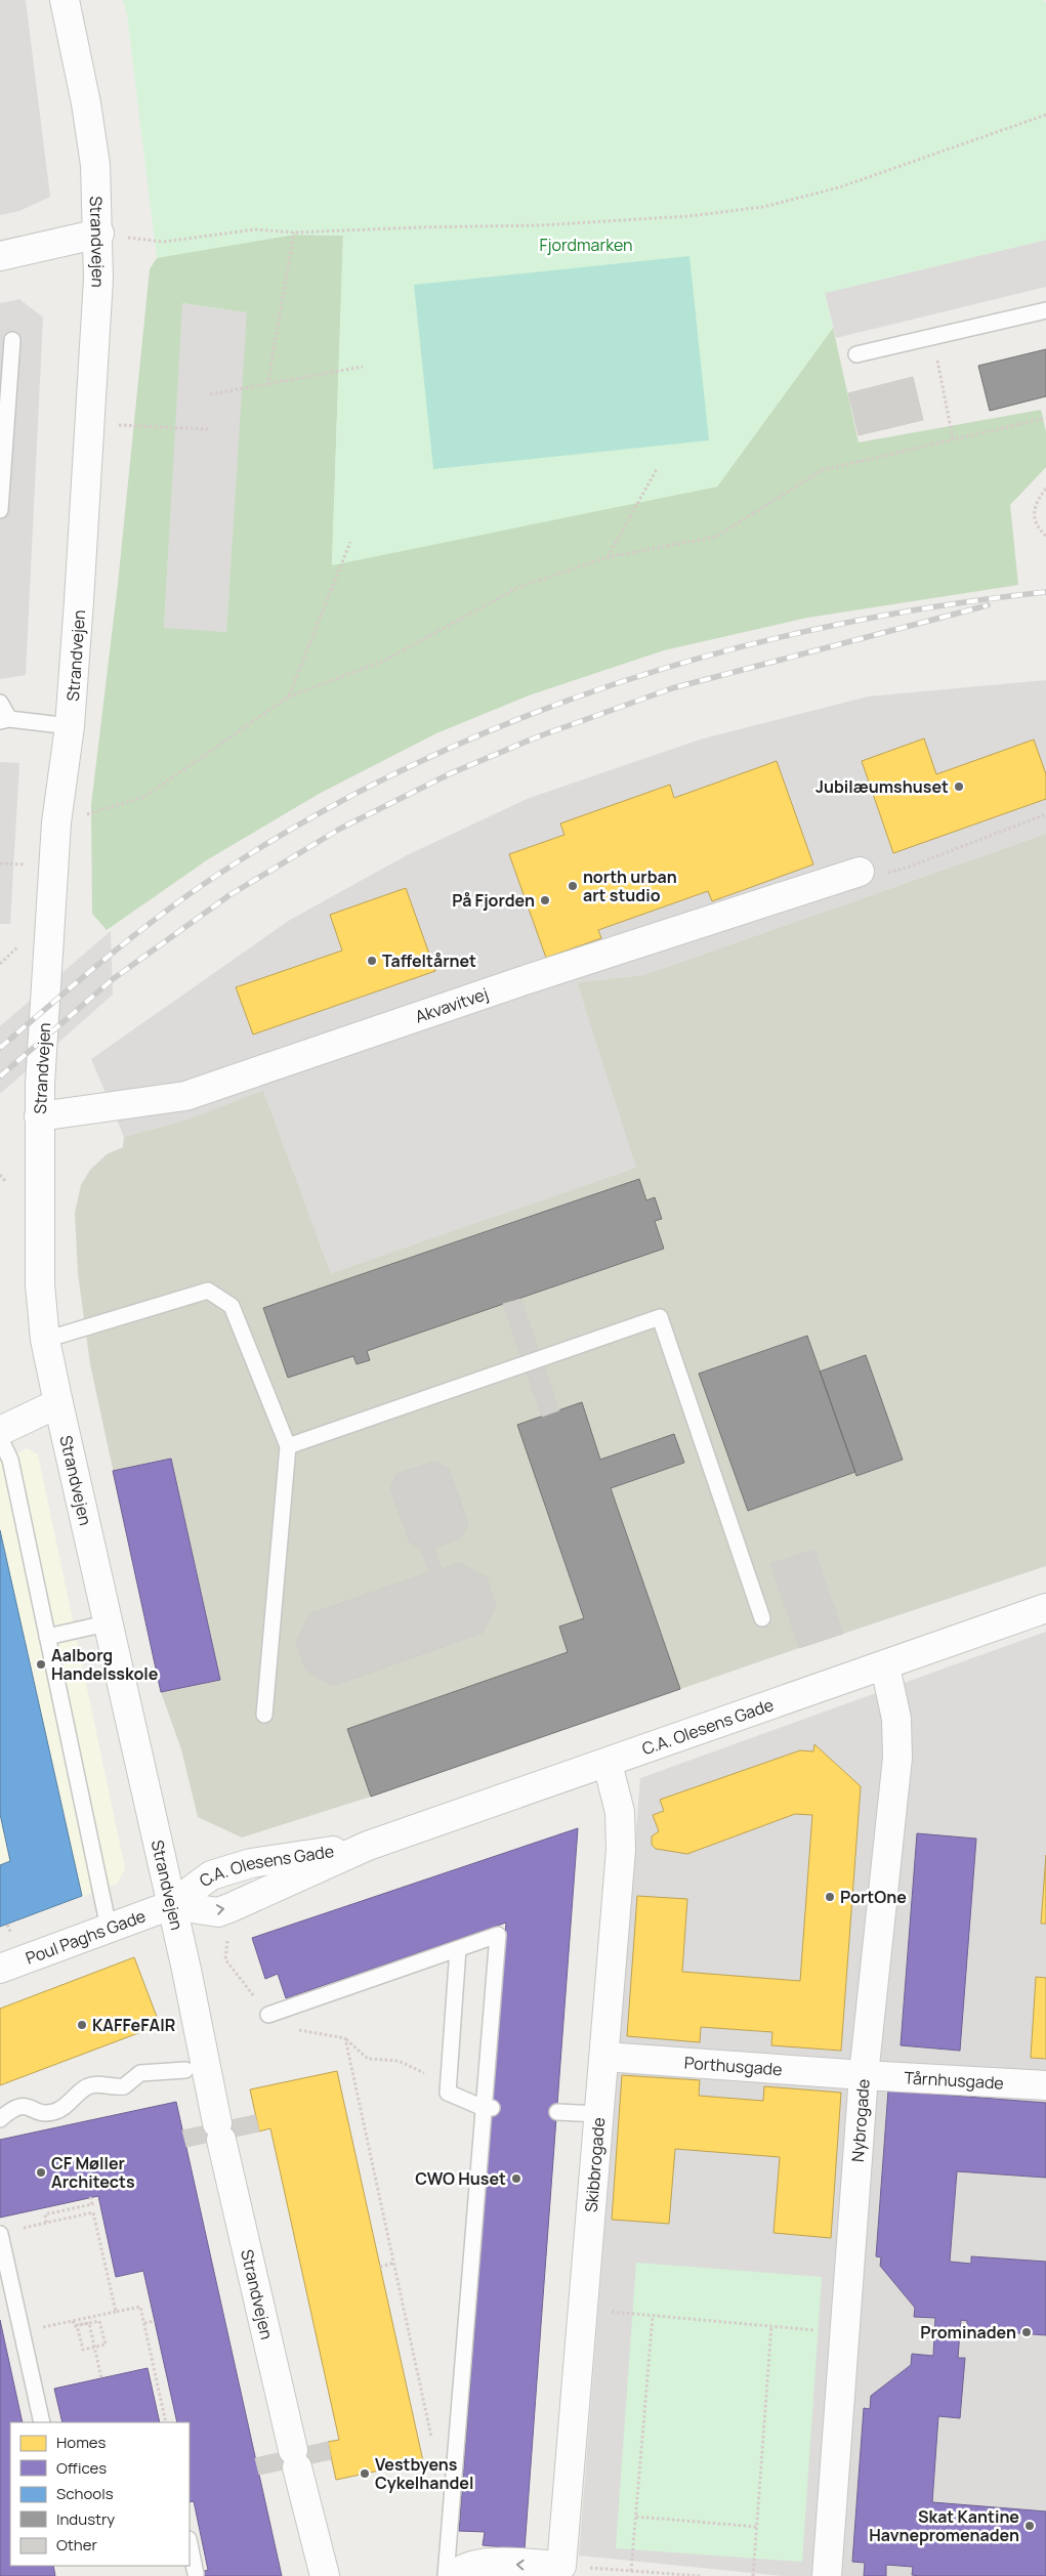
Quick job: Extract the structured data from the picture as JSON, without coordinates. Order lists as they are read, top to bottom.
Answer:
{
  "streets": {
    "street": [
      "Strandvejen",
      "Akvavitvej",
      "C.A. Olesens Gade",
      "Poul Paghs Gade",
      "Porthusgade",
      "Tårnhusgade",
      "Nybrogade",
      "Skibbrogade"
    ]
  },
  "crossings": [
    ["Strandvejen", "Akvavitvej"],
    ["Strandvejen", "C.A. Olesens Gade"],
    ["Strandvejen", "Poul Paghs Gade"],
    ["C.A. Olesens Gade", "Poul Paghs Gade"],
    ["C.A. Olesens Gade", "Nybrogade"],
    ["C.A. Olesens Gade", "Skibbrogade"],
    ["Porthusgade", "Tårnhusgade"],
    ["Porthusgade", "Nybrogade"],
    ["Porthusgade", "Skibbrogade"],
    ["Tårnhusgade", "Nybrogade"]
  ],
  "parks": ["Fjordmarken"],
  "places": [
    "Jubilæumshuset",
    "north urban art studio",
    "På Fjorden",
    "Taffeltårnet",
    "Aalborg Handelsskole",
    "PortOne",
    "KAFFeFAIR",
    "CF Møller Architects",
    "CWO Huset",
    "Prominaden",
    "Vestbyens Cykelhandel",
    "Skat Kantine Havnepromenaden"
  ],
  "legend": [
    "Homes",
    "Offices",
    "Schools",
    "Industry",
    "Other"
  ]
}
